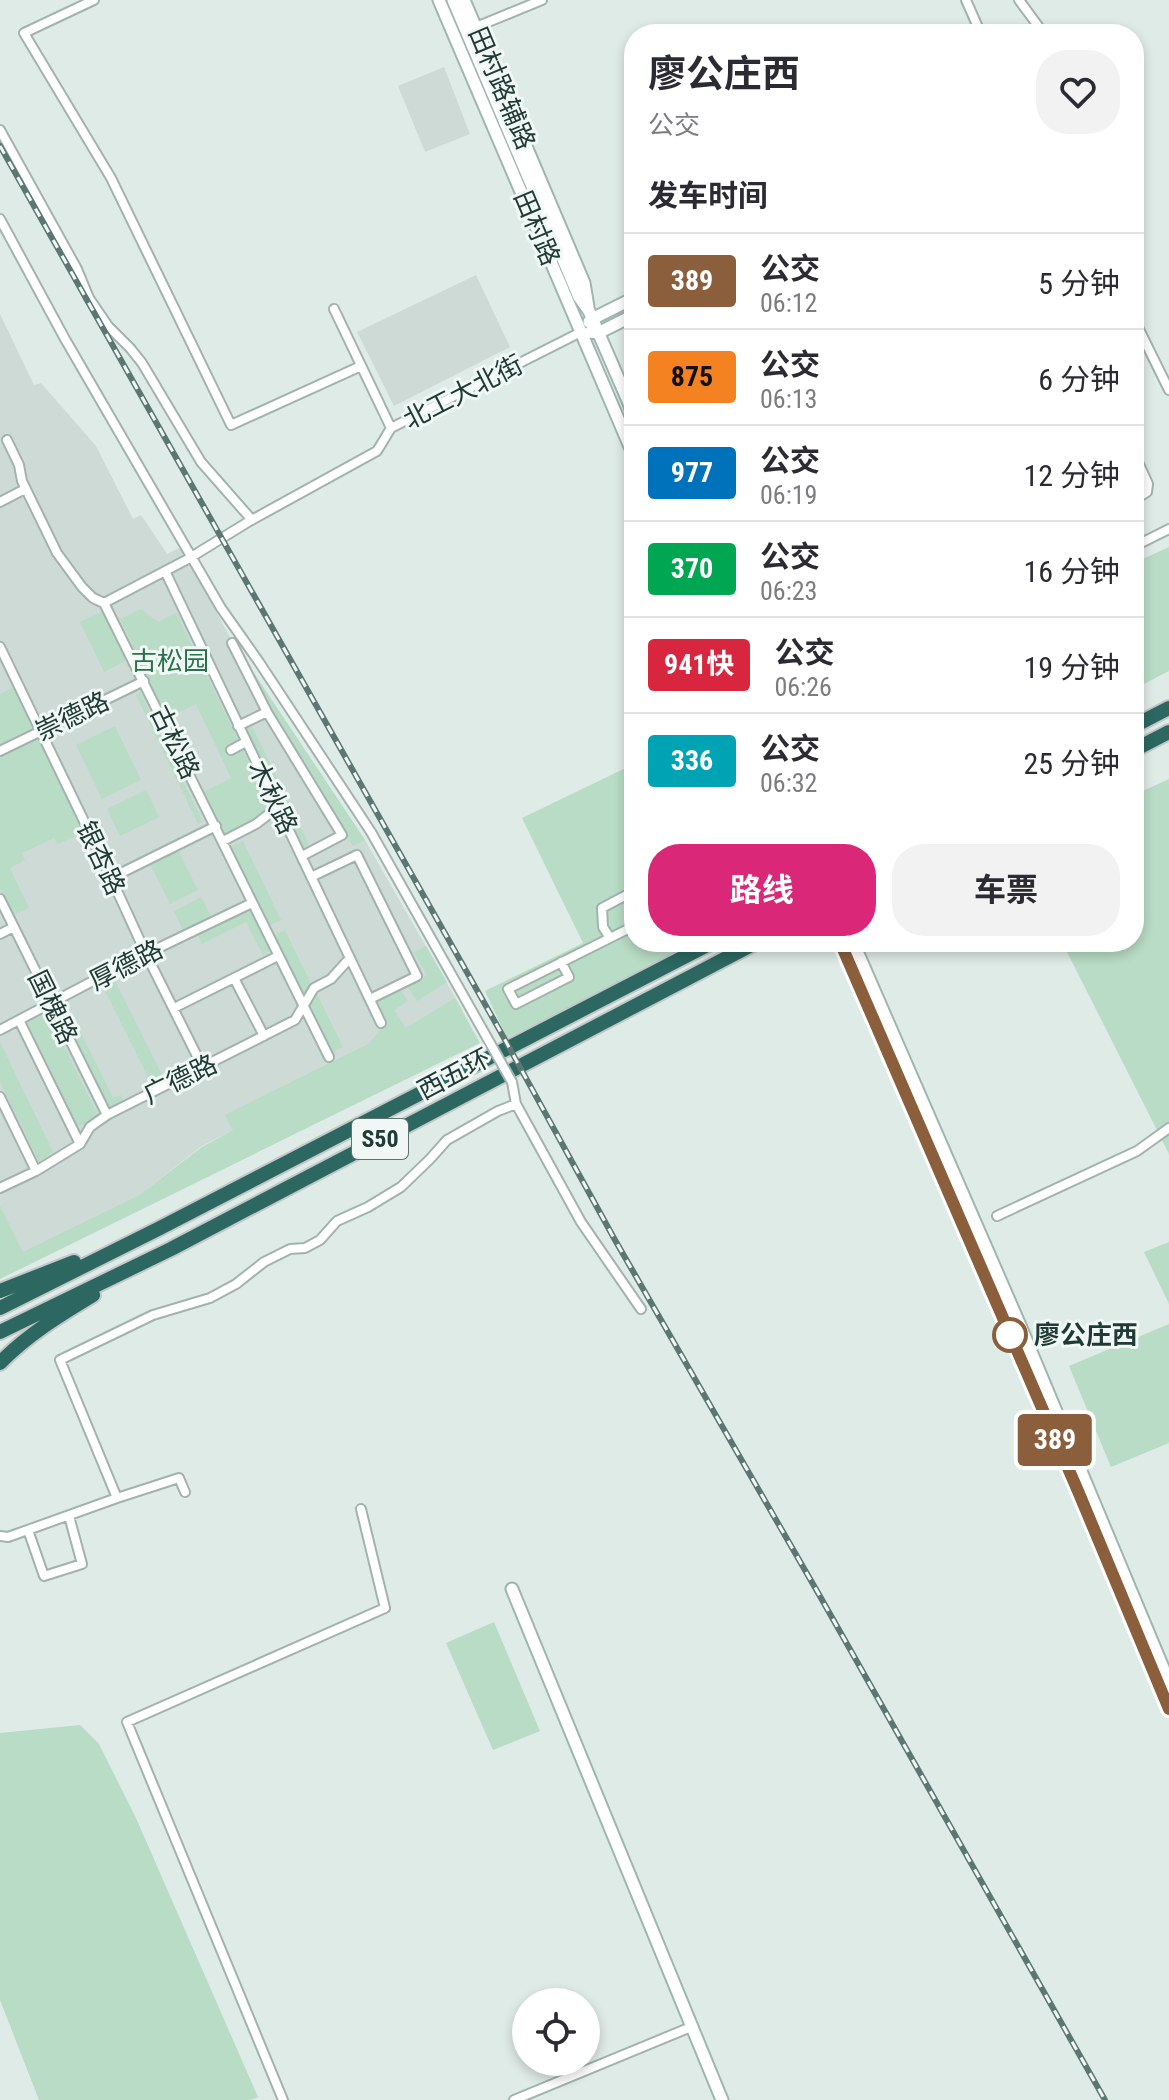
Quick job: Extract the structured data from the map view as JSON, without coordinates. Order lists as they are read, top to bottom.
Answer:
{
  "streets": {
    "highway": ["西五环", "S50"],
    "main road": ["田村路辅路", "田村路"],
    "street": [
      "北工大北街",
      "崇德路",
      "古松路",
      "木秋路",
      "银杏路",
      "厚德路",
      "国槐路",
      "广德路"
    ]
  },
  "crossings": [
    ["田村路辅路", "田村路"],
    ["田村路", "北工大北街"],
    ["北工大北街", "古松路"],
    ["北工大北街", "木秋路"],
    ["崇德路", "古松路"],
    ["崇德路", "银杏路"],
    ["古松路", "厚德路"],
    ["古松路", "广德路"],
    ["木秋路", "广德路"],
    ["银杏路", "厚德路"],
    ["银杏路", "广德路"],
    ["厚德路", "国槐路"],
    ["国槐路", "广德路"]
  ],
  "parks": ["古松园"],
  "places": ["廖公庄西"],
  "lines": ["bus line 389"],
  "page": {
    "on_map": "389",
    "heading": [
      ["廖公庄西", "公交"],
      "发车时间"
    ],
    "list": [
      {
        "mark": "389",
        "name": "公交",
        "note": "06:12",
        "value": "5 分钟"
      },
      {
        "mark": "875",
        "name": "公交",
        "note": "06:13",
        "value": "6 分钟"
      },
      {
        "mark": "977",
        "name": "公交",
        "note": "06:19",
        "value": "12 分钟"
      },
      {
        "mark": "370",
        "name": "公交",
        "note": "06:23",
        "value": "16 分钟"
      },
      {
        "mark": "941快",
        "name": "公交",
        "note": "06:26",
        "value": "19 分钟"
      },
      {
        "mark": "336",
        "name": "公交",
        "note": "06:32",
        "value": "25 分钟"
      }
    ],
    "buttons": ["路线", "车票"]
  }
}
